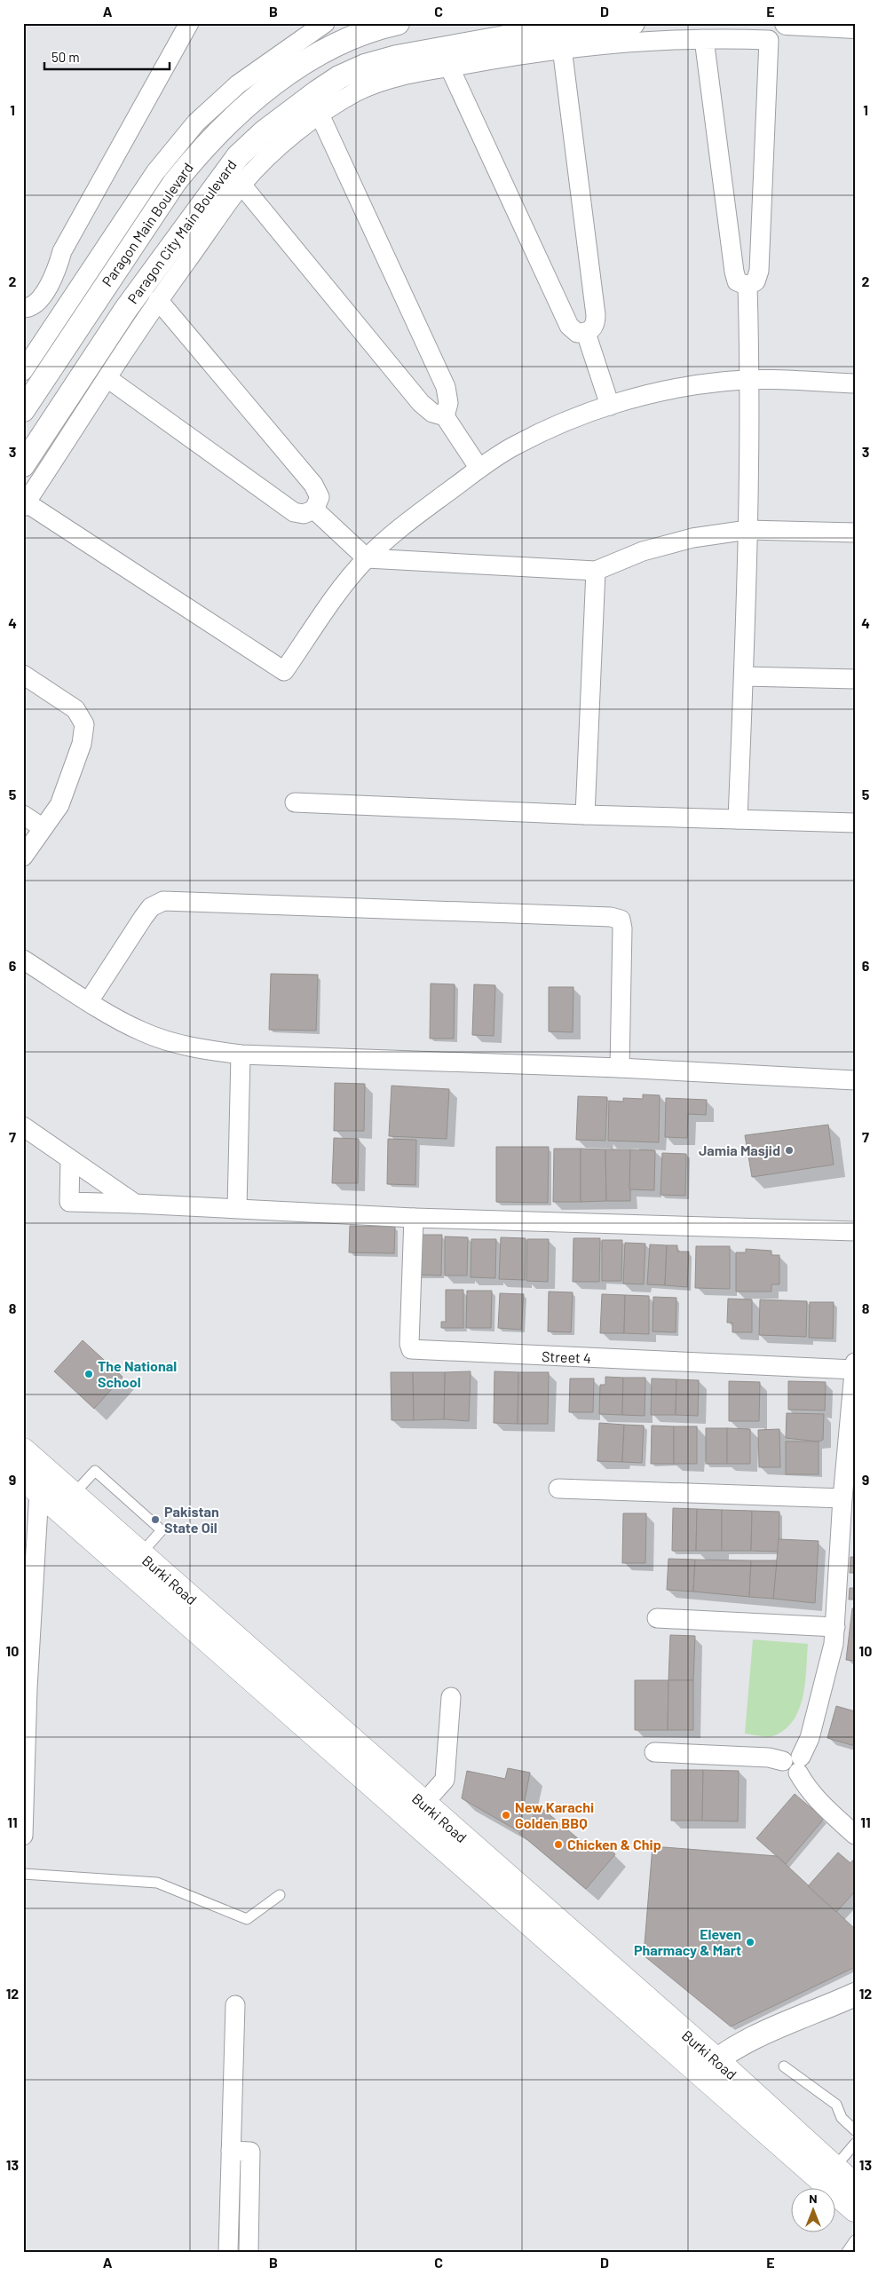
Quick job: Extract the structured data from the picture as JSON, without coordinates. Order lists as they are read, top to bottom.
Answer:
{
  "streets": {
    "main road": ["Burki Road"],
    "street": ["Paragon Main Boulevard", "Paragon City Main Boulevard", "Street 4"]
  },
  "places": [
    "Jamia Masjid",
    "The National School",
    "Pakistan State Oil",
    "New Karachi Golden BBQ",
    "Chicken & Chip",
    "Eleven Pharmacy & Mart"
  ],
  "scale_bar": "50 m",
  "north": "top",
  "grid": {
    "columns": [
      "A",
      "B",
      "C",
      "D",
      "E"
    ],
    "rows": [
      "1",
      "2",
      "3",
      "4",
      "5",
      "6",
      "7",
      "8",
      "9",
      "10",
      "11",
      "12",
      "13"
    ]
  }
}
